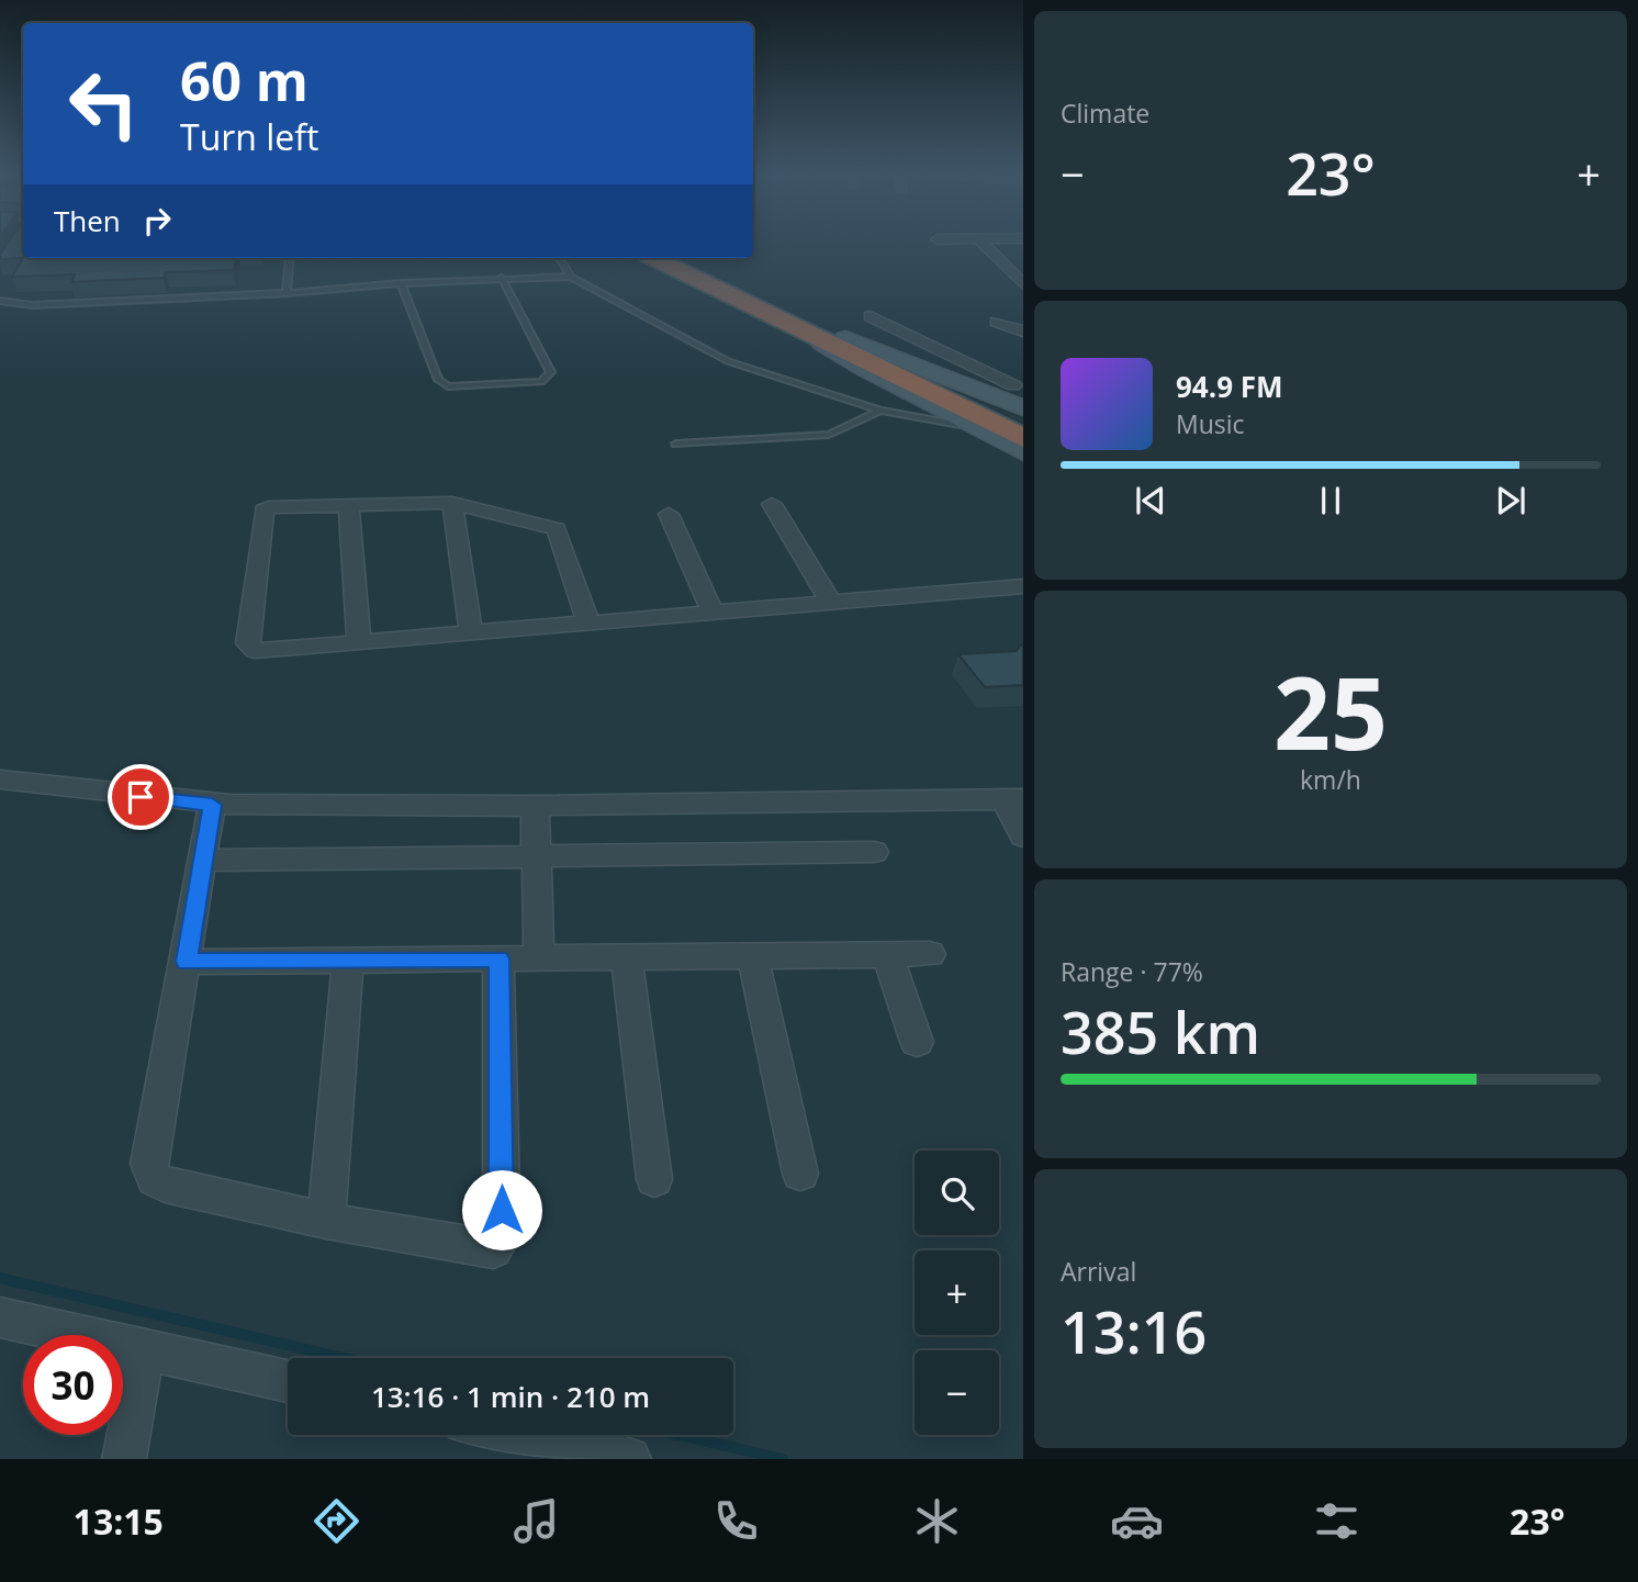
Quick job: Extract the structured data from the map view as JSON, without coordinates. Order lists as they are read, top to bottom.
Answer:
{
  "page": {
    "tile": [
      "Climate",
      ["25", "km/h"],
      ["Range · 77%", "385 km"],
      ["Arrival", "13:16"]
    ],
    "turn": ["60 m", "Turn left"],
    "heat": ["−", "23°", "+"],
    "then": "Then",
    "song": ["94.9 FM", "Music"],
    "map_buttons": ["+", "−"],
    "limit": "30",
    "trip": "13:16 · 1 min · 210 m",
    "tabs": ["13:15", "23°"]
  }
}
